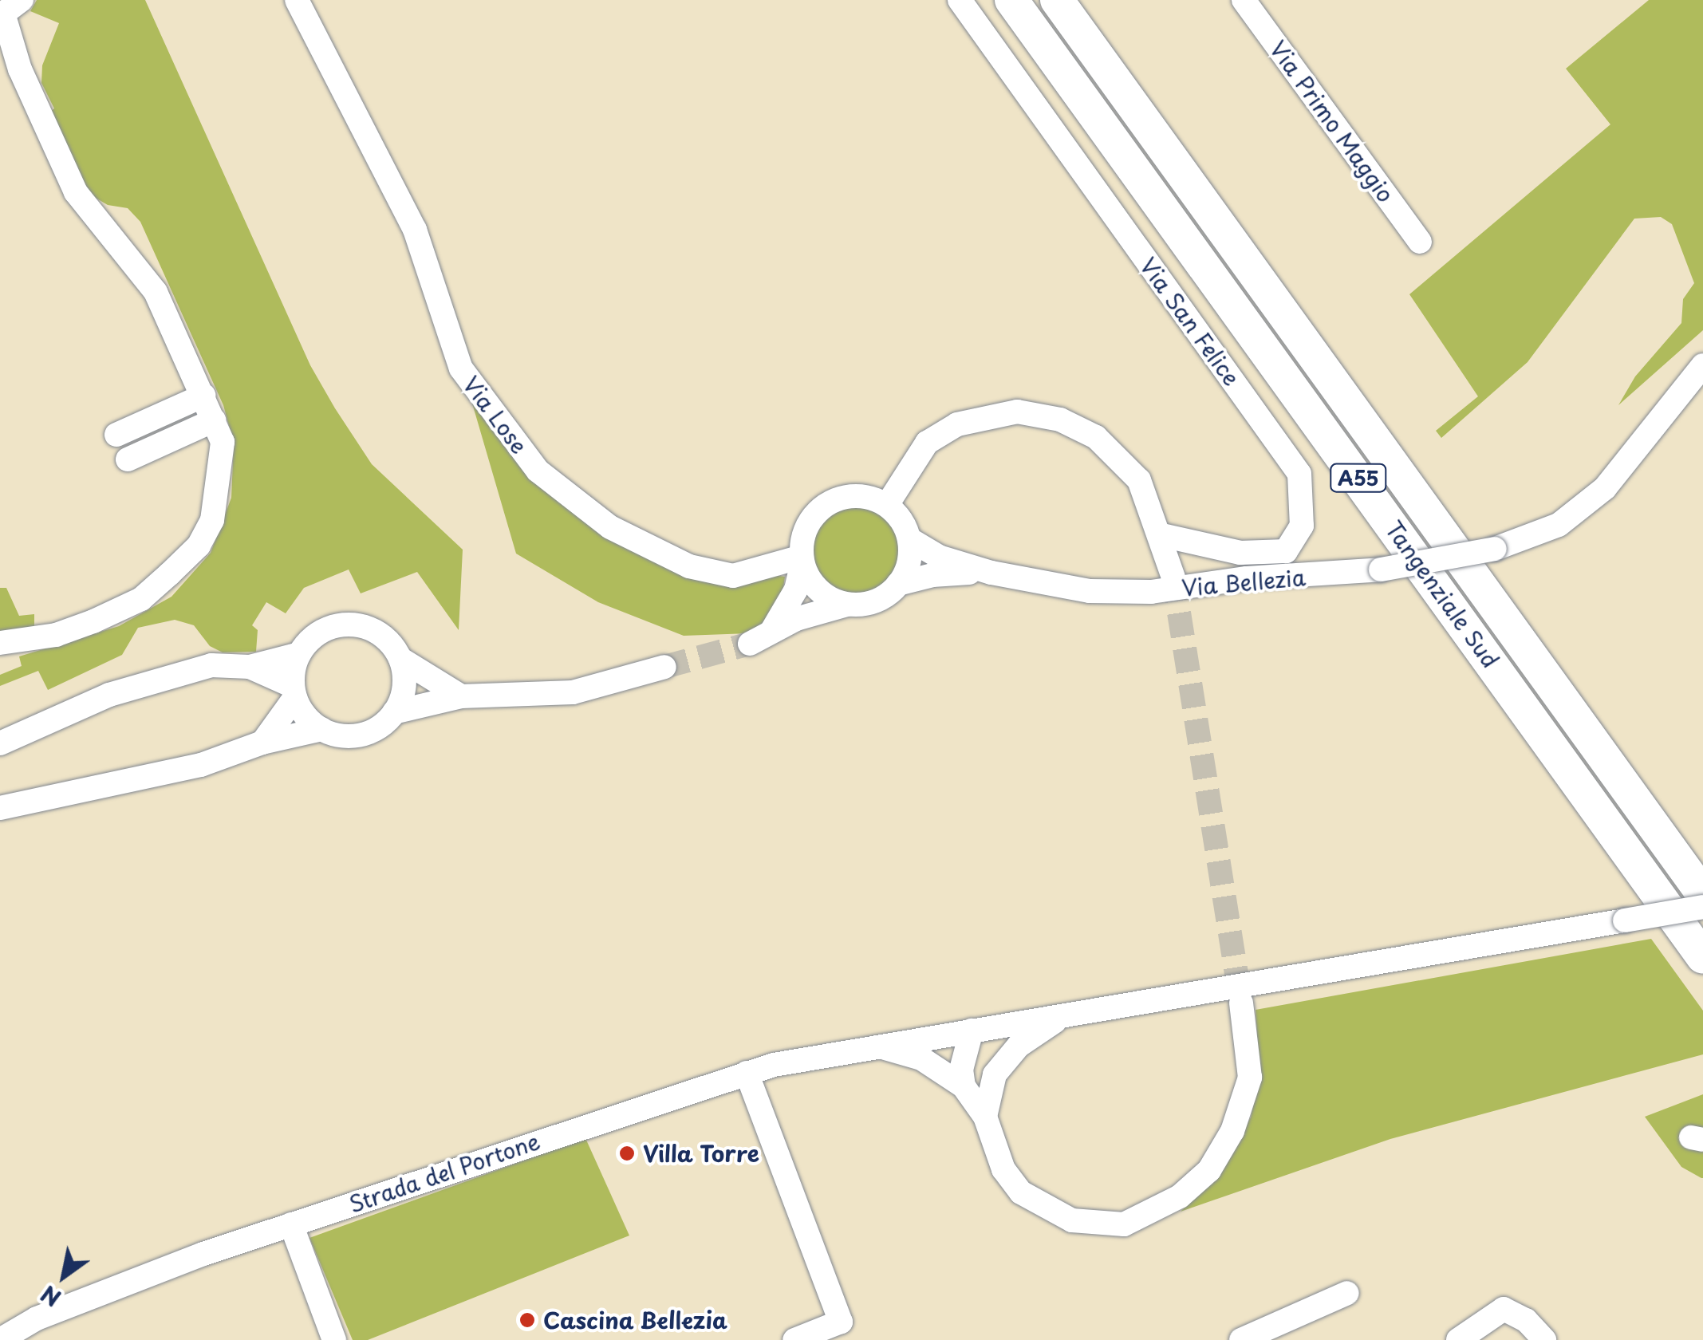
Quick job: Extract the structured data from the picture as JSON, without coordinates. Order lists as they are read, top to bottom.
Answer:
{
  "streets": {
    "highway": ["A55", "Tangenziale Sud"],
    "street": [
      "Via Primo Maggio",
      "Via San Felice",
      "Via Lose",
      "Via Bellezia",
      "Strada del Portone"
    ]
  },
  "crossings": [
    ["Via Lose", "Via Bellezia"]
  ],
  "places": ["Villa Torre", "Cascina Bellezia"],
  "north": "bottom left"
}
